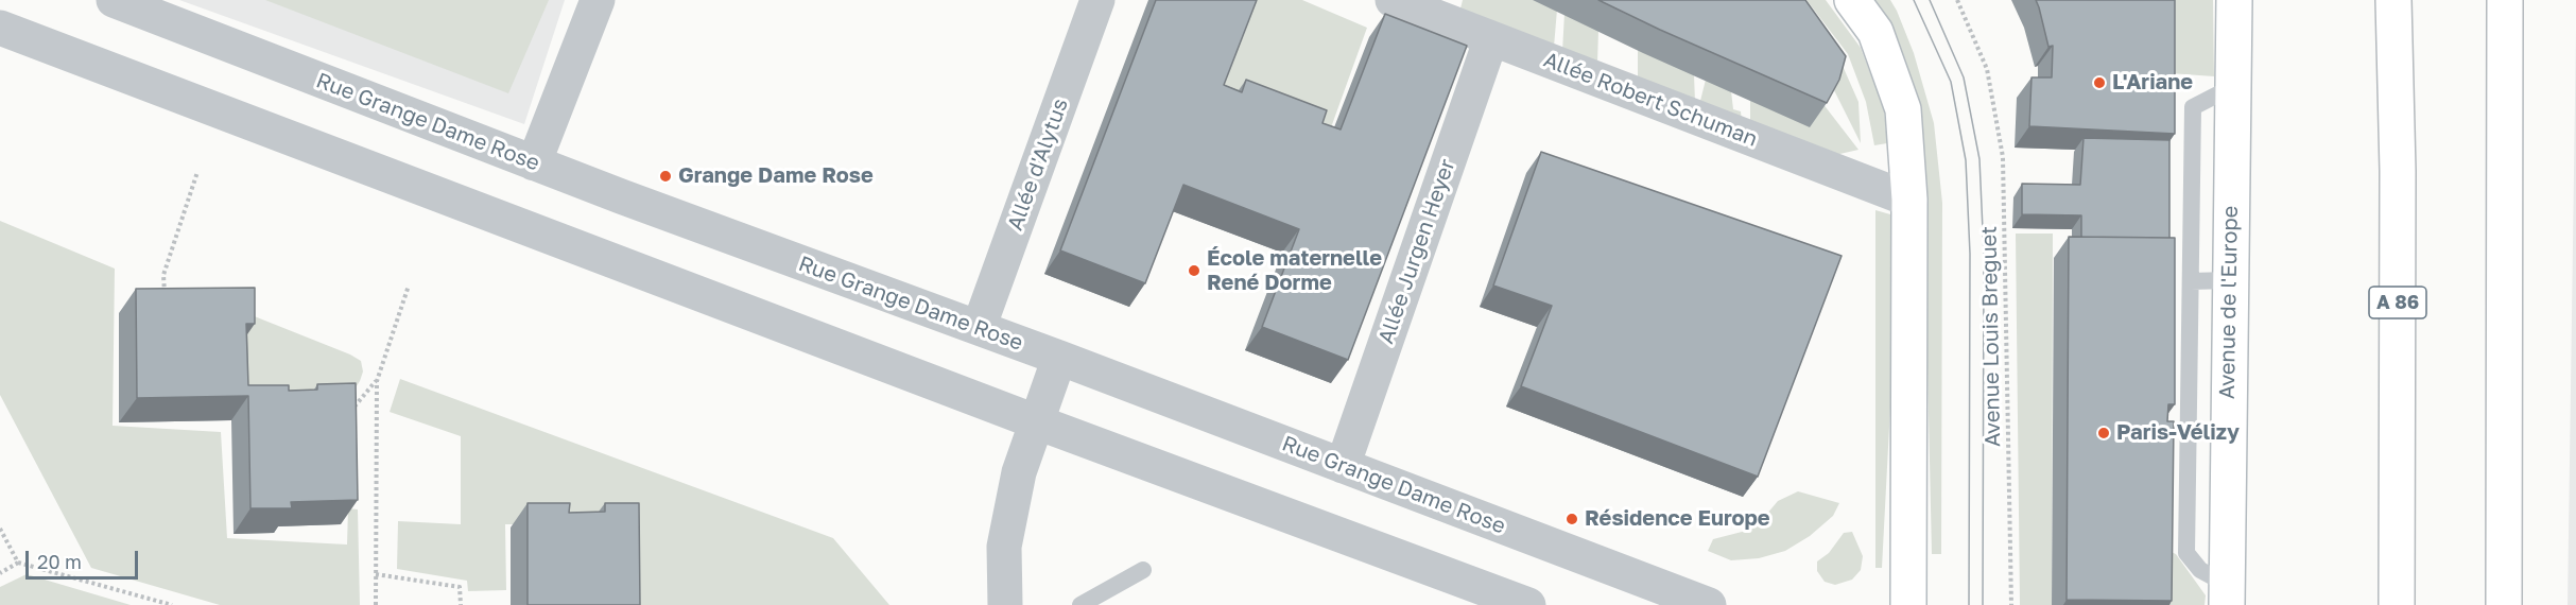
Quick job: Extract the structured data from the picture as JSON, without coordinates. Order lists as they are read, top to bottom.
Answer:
{
  "streets": {
    "main road": ["Avenue de l'Europe", "A 86"],
    "street": [
      "Allée Robert Schuman",
      "Rue Grange Dame Rose",
      "Allée d'Alytus",
      "Allée Jurgen Heyer"
    ],
    "path": ["Avenue Louis Breguet"]
  },
  "crossings": [
    ["Allée Robert Schuman", "Allée Jurgen Heyer"],
    ["Rue Grange Dame Rose", "Allée d'Alytus"],
    ["Rue Grange Dame Rose", "Allée Jurgen Heyer"]
  ],
  "places": [
    "L'Ariane",
    "Grange Dame Rose",
    "École maternelle René Dorme",
    "Paris-Vélizy",
    "Résidence Europe"
  ],
  "scale_bar": "20 m"
}
